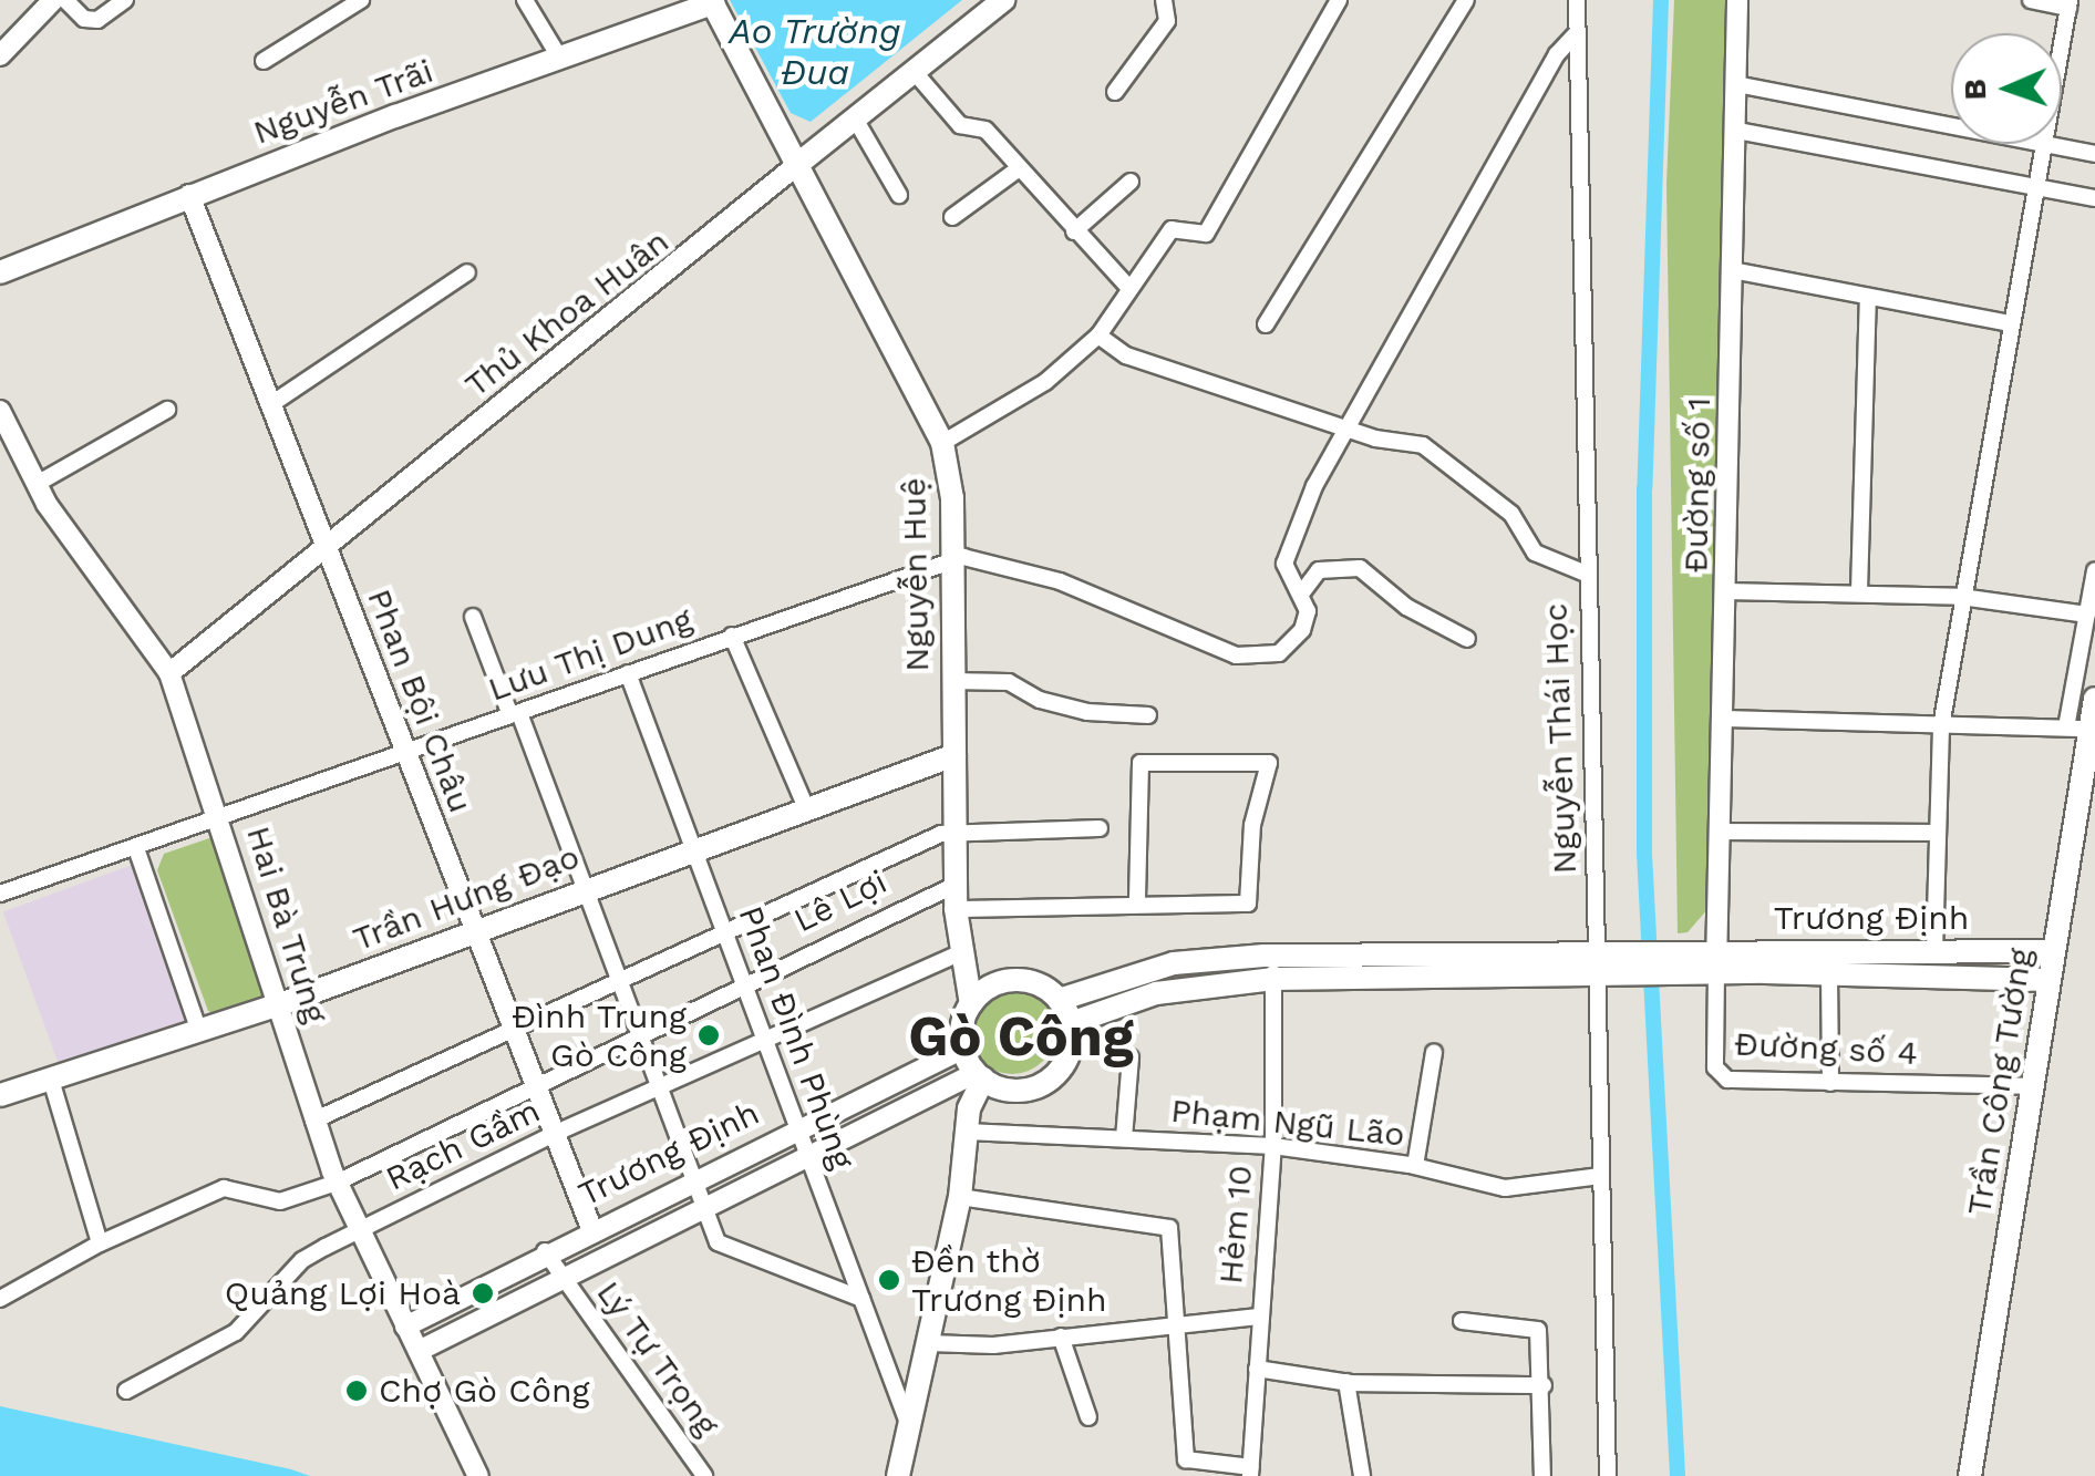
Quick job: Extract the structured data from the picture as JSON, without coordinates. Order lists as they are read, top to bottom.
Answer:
{
  "streets": {
    "main road": [
      "Nguyễn Trãi",
      "Thủ Khoa Huân",
      "Nguyễn Huệ",
      "Trần Hưng Đạo",
      "Trương Định",
      "Trần Công Tường"
    ],
    "street": [
      "Đường số 1",
      "Lưu Thị Dung",
      "Phan Bội Châu",
      "Nguyễn Thái Học",
      "Lê Lợi",
      "Hai Bà Trưng",
      "Phan Đình Phùng",
      "Đường số 4",
      "Phạm Ngũ Lão",
      "Rạch Gầm",
      "Hẻm 10",
      "Lý Tự Trọng"
    ]
  },
  "crossings": [
    ["Nguyễn Trãi", "Nguyễn Huệ"],
    ["Nguyễn Trãi", "Phan Bội Châu"],
    ["Thủ Khoa Huân", "Nguyễn Huệ"],
    ["Thủ Khoa Huân", "Phan Bội Châu"],
    ["Thủ Khoa Huân", "Hai Bà Trưng"],
    ["Đường số 1", "Trương Định"],
    ["Đường số 1", "Đường số 4"],
    ["Nguyễn Huệ", "Lưu Thị Dung"],
    ["Nguyễn Huệ", "Trần Hưng Đạo"],
    ["Nguyễn Huệ", "Lê Lợi"],
    ["Nguyễn Huệ", "Trương Định"],
    ["Nguyễn Huệ", "Rạch Gầm"],
    ["Lưu Thị Dung", "Phan Bội Châu"],
    ["Lưu Thị Dung", "Hai Bà Trưng"],
    ["Lưu Thị Dung", "Phan Đình Phùng"],
    ["Phan Bội Châu", "Trần Hưng Đạo"],
    ["Phan Bội Châu", "Lê Lợi"],
    ["Phan Bội Châu", "Trương Định"],
    ["Phan Bội Châu", "Rạch Gầm"],
    ["Nguyễn Thái Học", "Phạm Ngũ Lão"],
    ["Trần Hưng Đạo", "Hai Bà Trưng"],
    ["Trần Hưng Đạo", "Phan Đình Phùng"],
    ["Lê Lợi", "Hai Bà Trưng"],
    ["Lê Lợi", "Phan Đình Phùng"],
    ["Trương Định", "Hai Bà Trưng"],
    ["Trương Định", "Phan Đình Phùng"],
    ["Trương Định", "Đường số 4"],
    ["Trương Định", "Trần Công Tường"],
    ["Trương Định", "Lý Tự Trọng"],
    ["Hai Bà Trưng", "Rạch Gầm"],
    ["Phan Đình Phùng", "Rạch Gầm"],
    ["Đường số 4", "Trần Công Tường"],
    ["Phạm Ngũ Lão", "Hẻm 10"]
  ],
  "districts": ["Gò Công"],
  "water": ["Ao Trường Đua"],
  "places": [
    "Đình Trung Gò Công",
    "Đền thờ Trương Định",
    "Quảng Lợi Hoà",
    "Chợ Gò Công"
  ],
  "north": "left"
}
